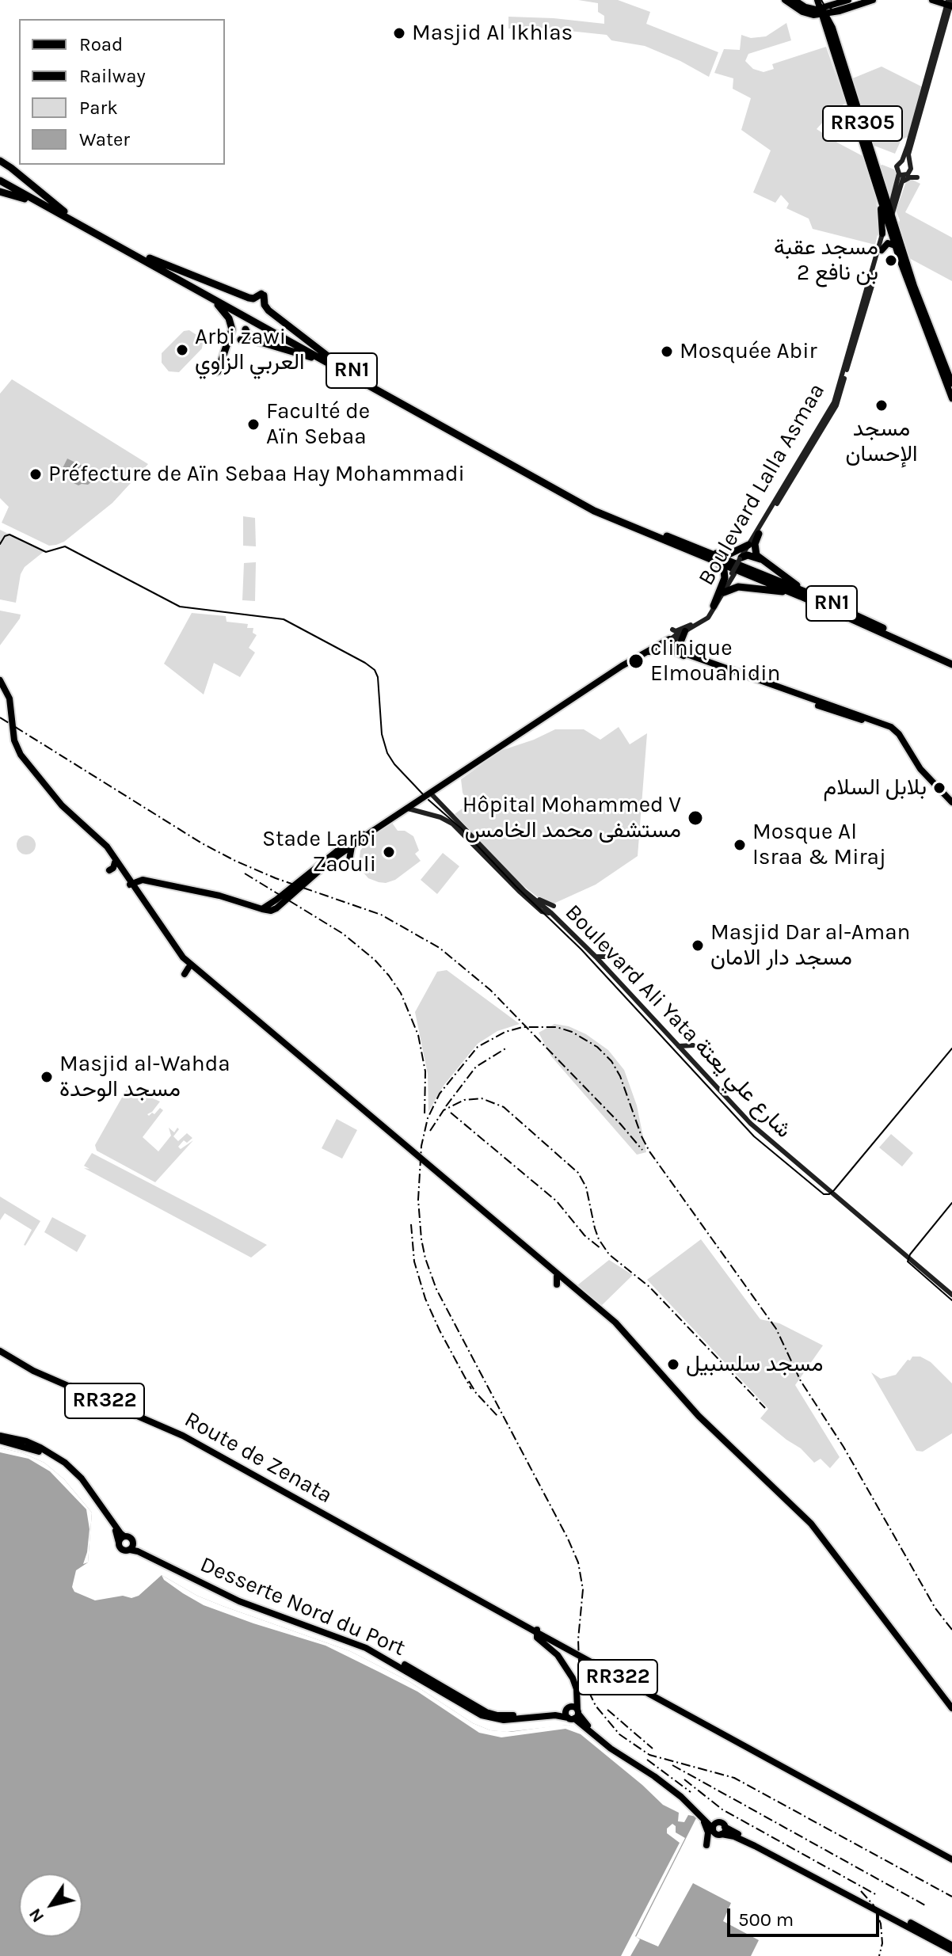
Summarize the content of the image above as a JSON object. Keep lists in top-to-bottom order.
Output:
{
  "streets": {
    "highway": ["RN1"],
    "main road": [
      "RR305",
      "Boulevard Lalla Asmaa",
      "Boulevard Ali Yata شارع علي يعتة",
      "RR322",
      "Route de Zenata",
      "Desserte Nord du Port"
    ]
  },
  "crossings": [
    ["RR305", "Boulevard Lalla Asmaa"],
    ["RR322", "Route de Zenata"]
  ],
  "places": [
    "Masjid Al Ikhlas",
    "مسجد عقبة بن نافع 2",
    "Arbi zawi العربي الزاوي",
    "Mosquée Abir",
    "مسجد الإحسان",
    "Faculté de Aïn Sebaa",
    "Préfecture de Aïn Sebaa Hay Mohammadi",
    "clinique Elmouahidin",
    "بلابل السلام",
    "Hôpital Mohammed V مستشفى محمد الخامس",
    "Mosque Al Israa & Miraj",
    "Stade Larbi Zaouli",
    "Masjid Dar al-Aman مسجد دار الامان",
    "Masjid al-Wahda مسجد الوحدة",
    "مسجد سلسبيل"
  ],
  "legend": [
    "Road",
    "Railway",
    "Park",
    "Water"
  ],
  "scale_bar": "500 m",
  "north": "bottom left"
}
